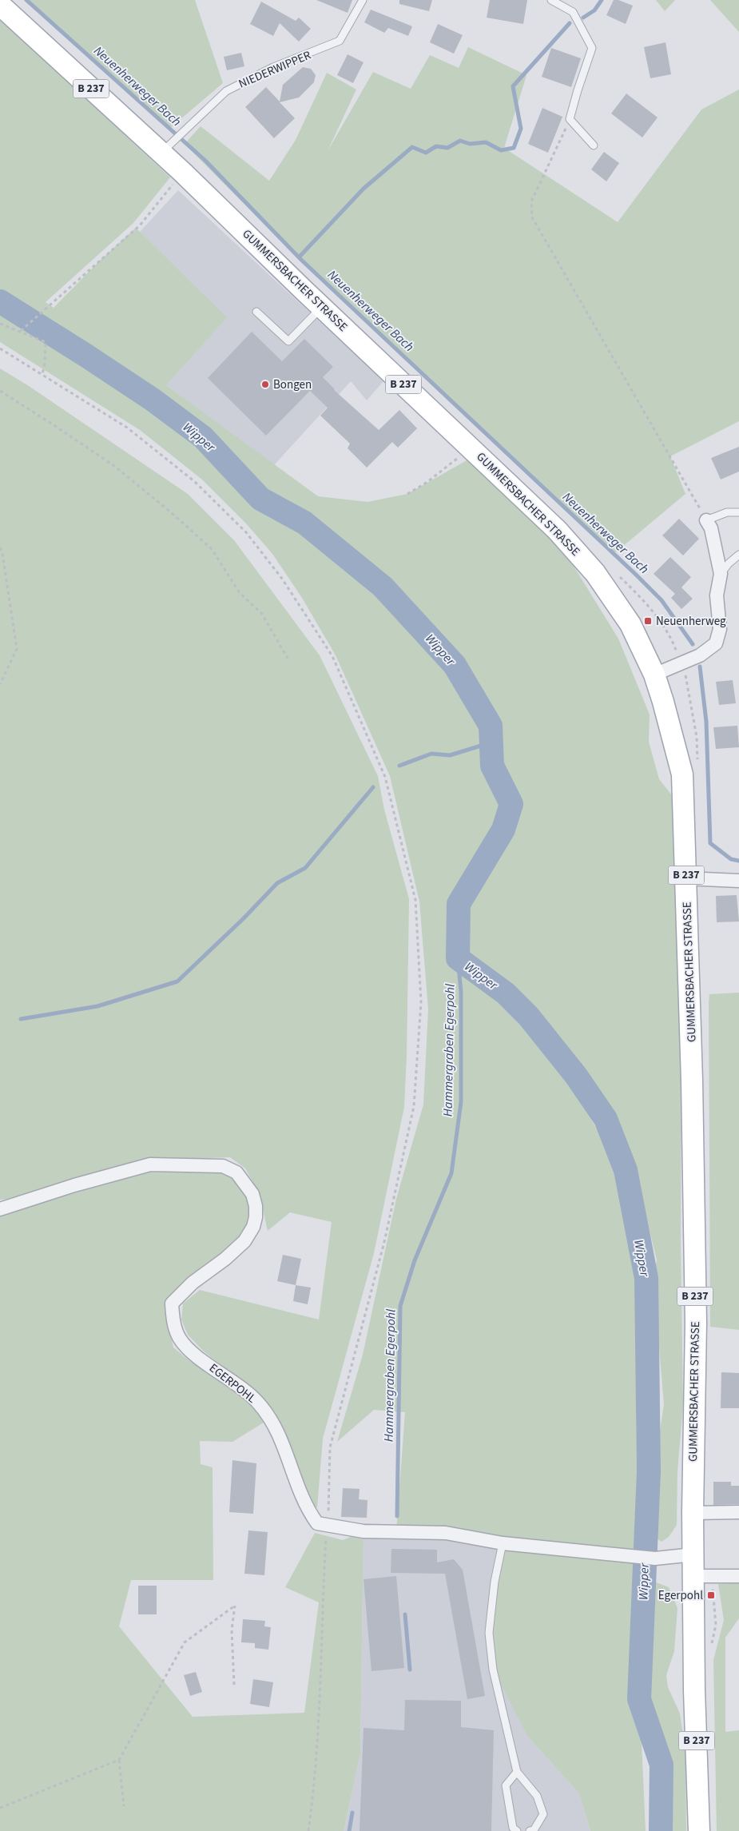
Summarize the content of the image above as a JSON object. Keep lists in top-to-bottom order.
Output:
{
  "streets": {
    "main road": ["B 237", "GUMMERSBACHER STRASSE"],
    "street": ["EGERPOHL"],
    "lane": ["NIEDERWIPPER"]
  },
  "crossings": [
    ["NIEDERWIPPER", "GUMMERSBACHER STRASSE"],
    ["GUMMERSBACHER STRASSE", "EGERPOHL"]
  ],
  "water": ["Neuenherweger Bach", "Wipper", "Hammergraben Egerpohl"],
  "places": {
    "other": ["Bongen"],
    "transit": ["Neuenherweg", "Egerpohl"]
  }
}
